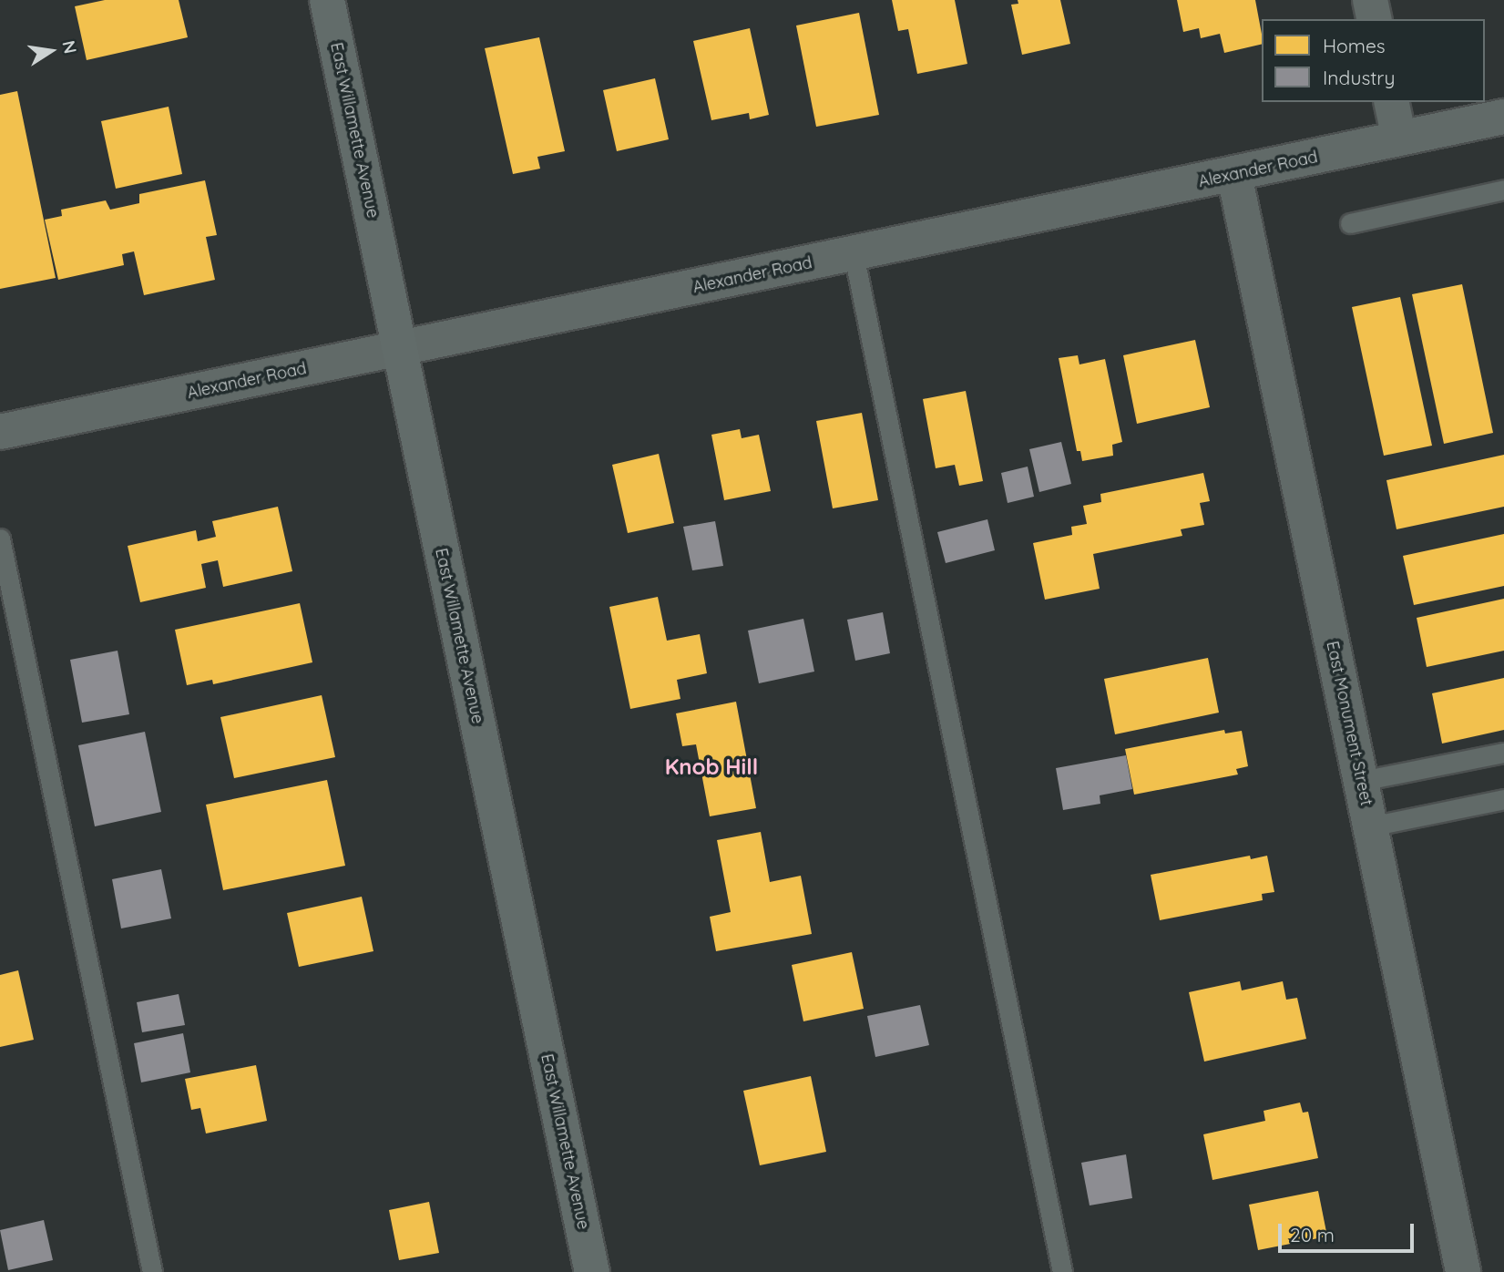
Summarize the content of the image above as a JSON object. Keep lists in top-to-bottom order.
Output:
{
  "streets": {
    "street": ["East Willamette Avenue", "Alexander Road", "East Monument Street"]
  },
  "crossings": [
    ["East Willamette Avenue", "Alexander Road"],
    ["Alexander Road", "East Monument Street"]
  ],
  "districts": ["Knob Hill"],
  "legend": ["Homes", "Industry"],
  "scale_bar": "20 m",
  "north": "right"
}
